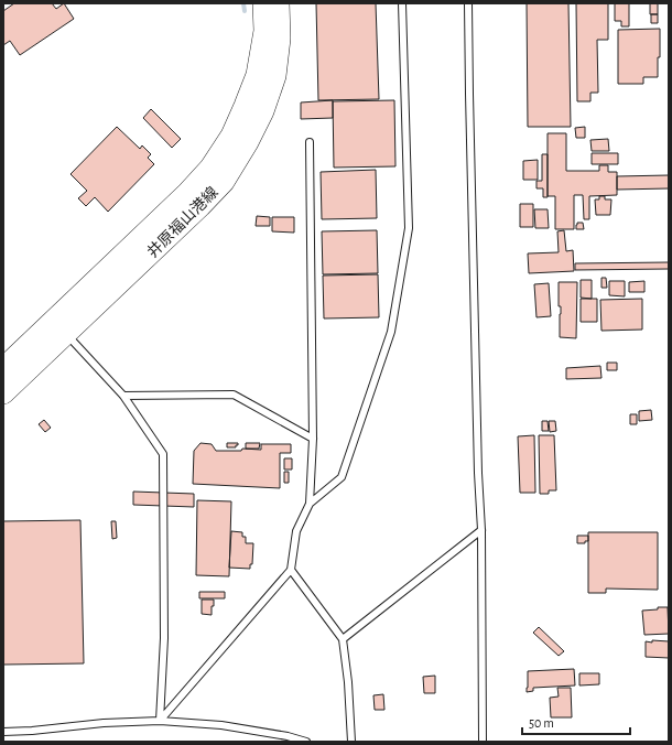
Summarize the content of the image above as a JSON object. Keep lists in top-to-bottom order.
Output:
{
  "streets": {
    "main road": ["井原福山港線"]
  },
  "scale_bar": "50 m"
}
